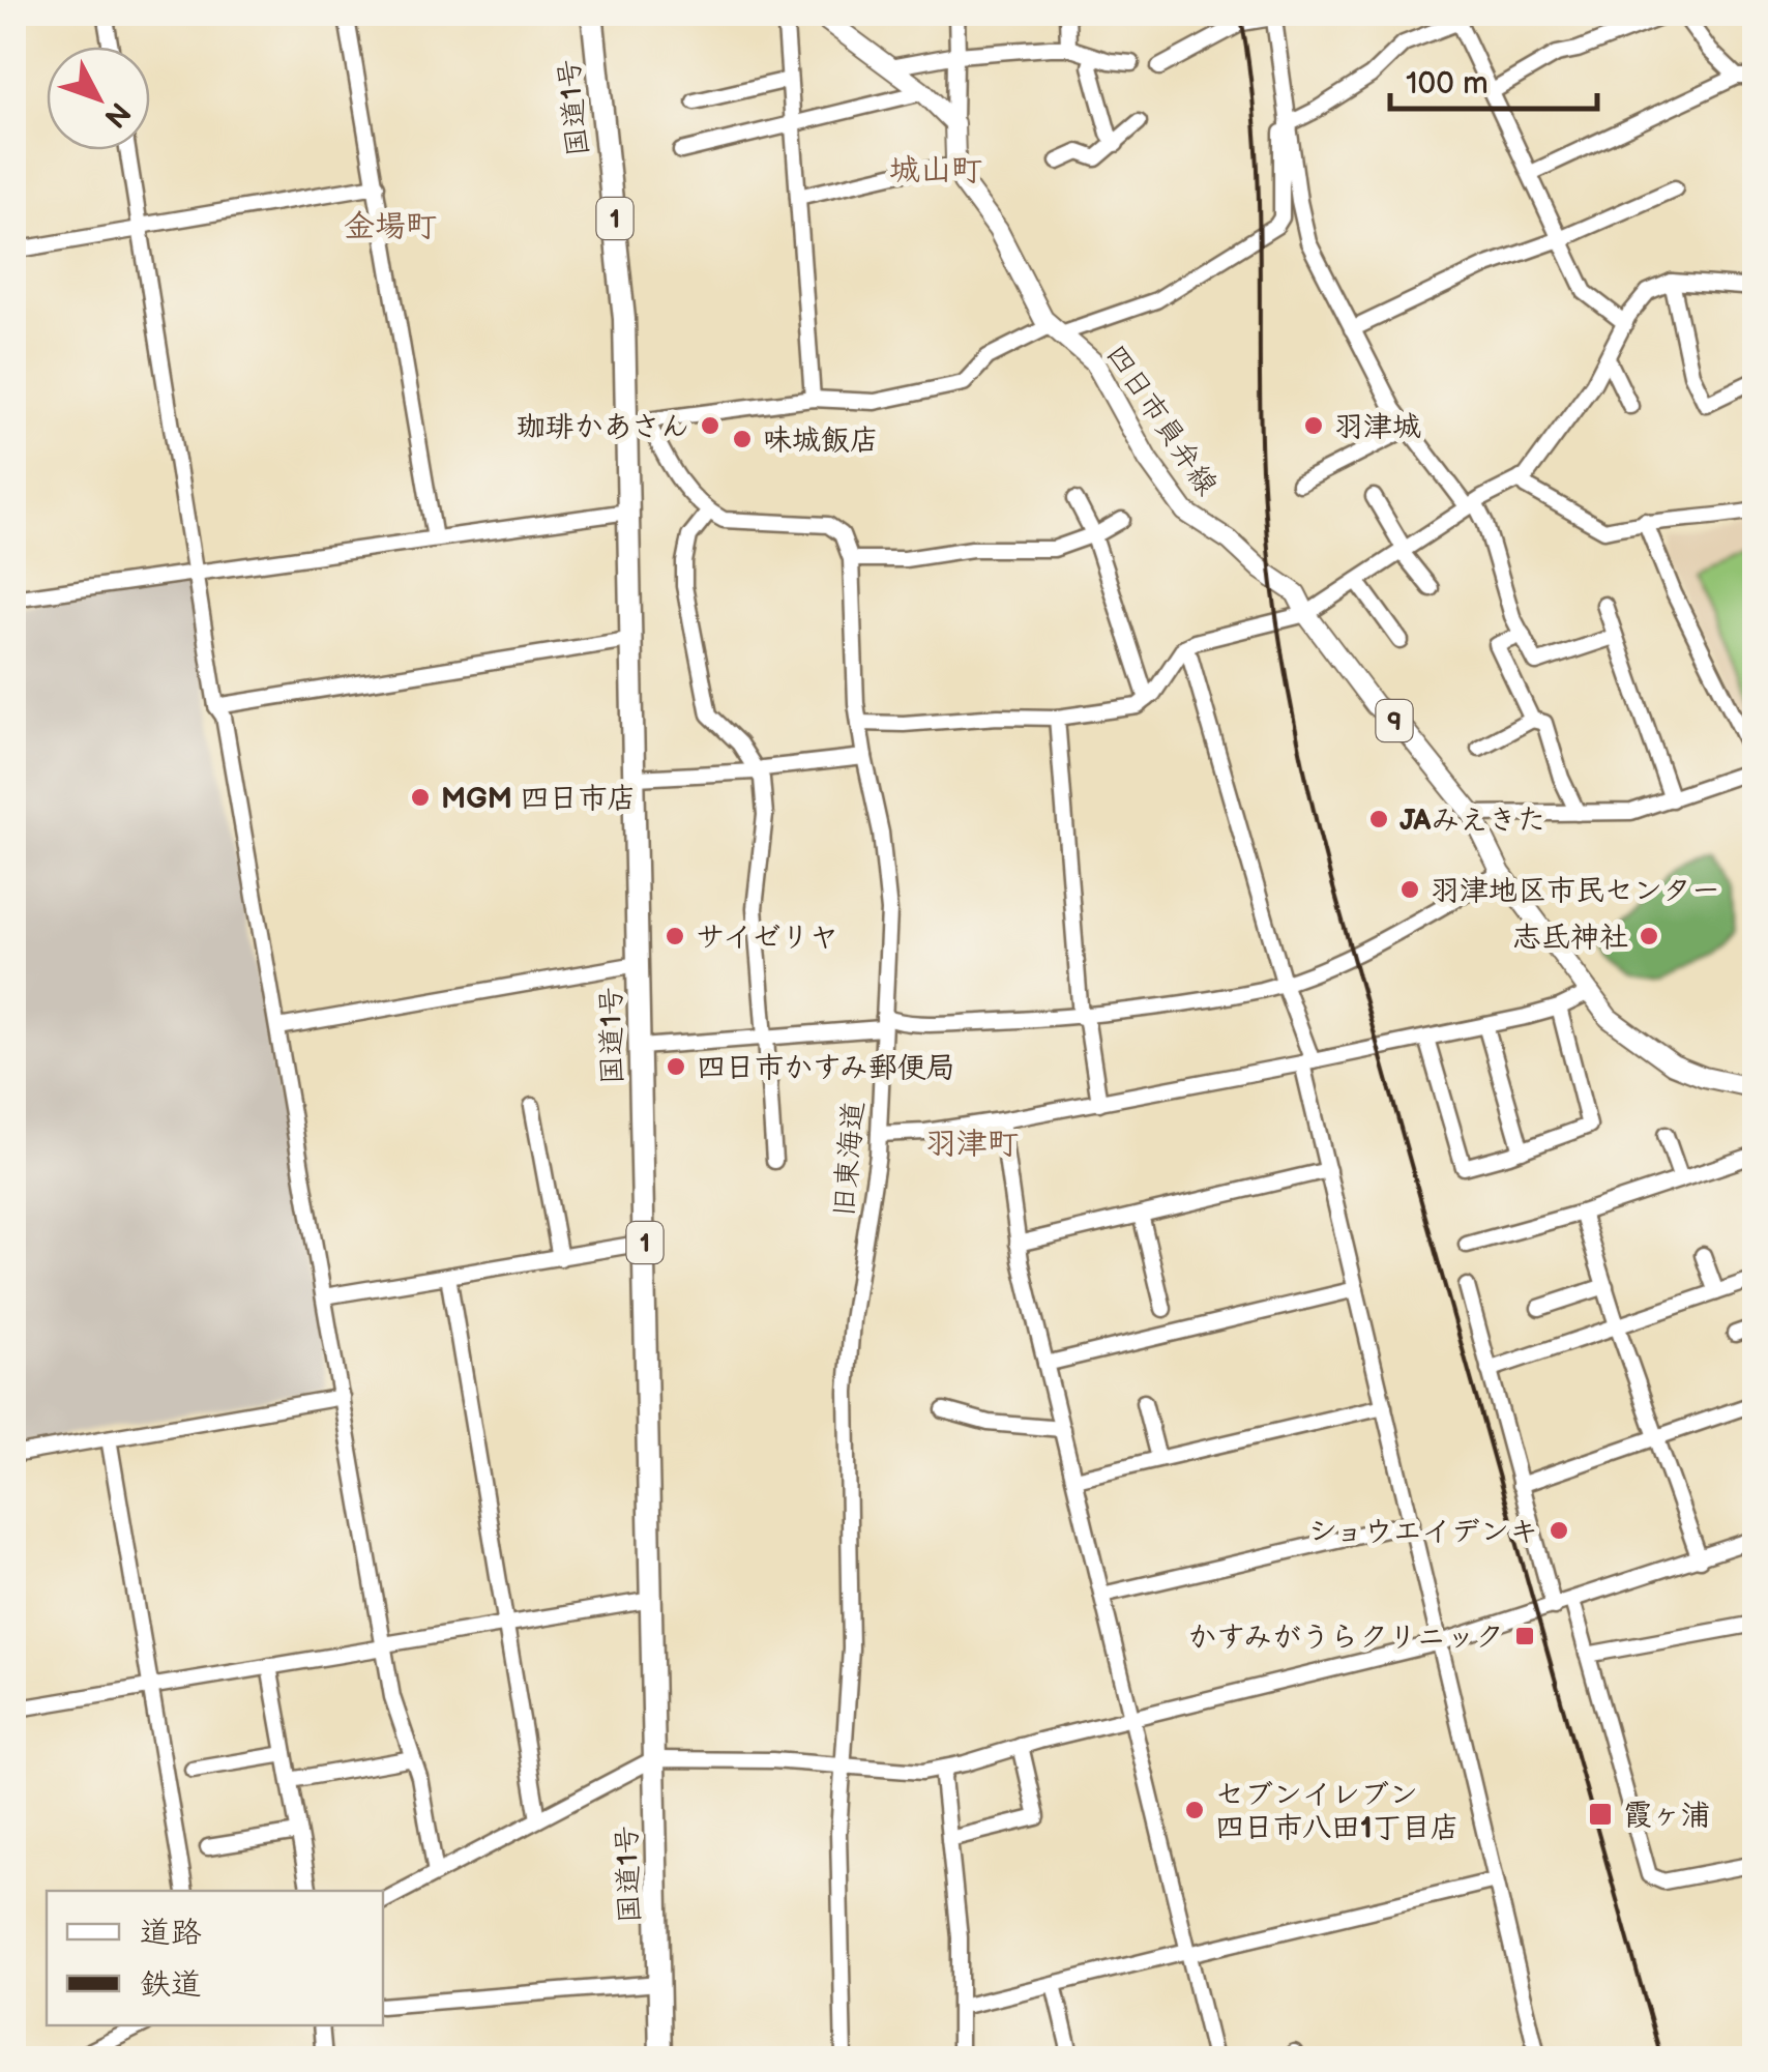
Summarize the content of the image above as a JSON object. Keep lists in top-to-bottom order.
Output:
{
  "streets": {
    "highway": ["国道1号", "1"],
    "main road": ["四日市員弁線", "9"],
    "street": ["旧東海道"]
  },
  "districts": ["城山町", "金場町", "羽津町"],
  "places": {
    "other": [
      "珈琲かあさん",
      "羽津城",
      "味城飯店",
      "MGM 四日市店",
      "JAみえきた",
      "羽津地区市民センター",
      "サイゼリヤ",
      "志氐神社",
      "四日市かすみ郵便局",
      "ショウエイデンキ",
      "セブンイレブン 四日市八田1丁目店"
    ],
    "transit": ["かすみがうらクリニック", "霞ヶ浦"]
  },
  "legend": ["道路", "鉄道"],
  "scale_bar": "100 m",
  "north": "bottom right"
}
